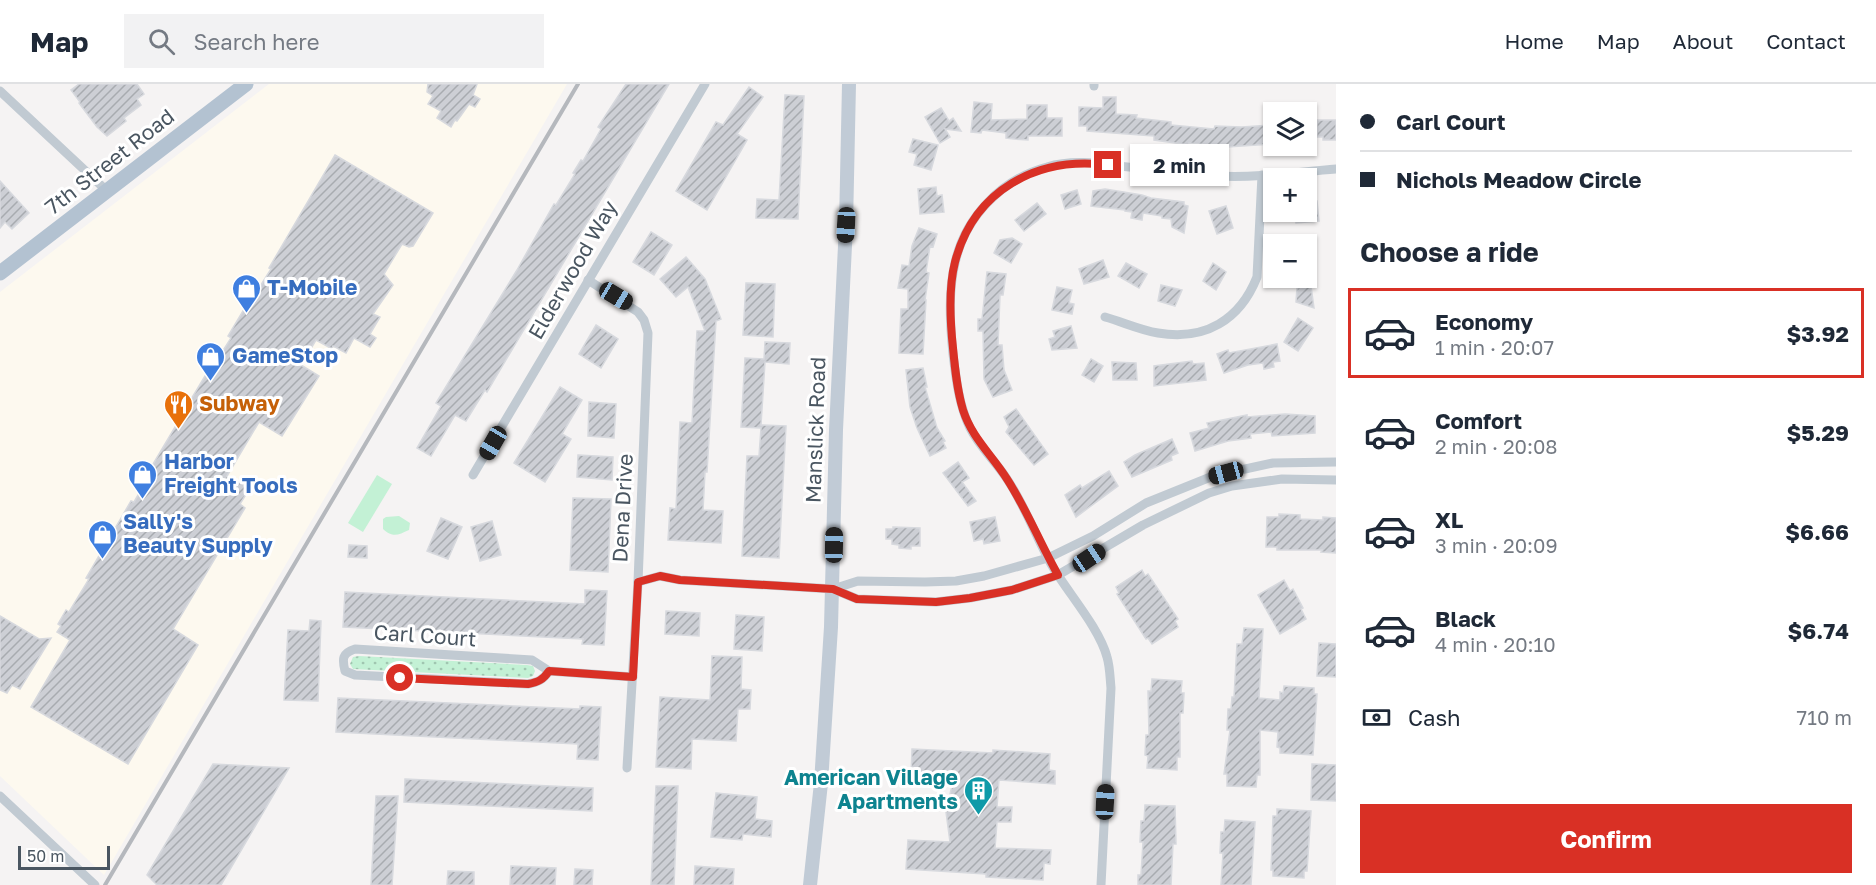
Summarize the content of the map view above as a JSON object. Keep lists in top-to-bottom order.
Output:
{
  "streets": {
    "main road": ["7th Street Road", "Manslick Road"],
    "street": ["Elderwood Way", "Dena Drive", "Carl Court"]
  },
  "crossings": [
    ["Elderwood Way", "Dena Drive"],
    ["Dena Drive", "Carl Court"]
  ],
  "places": {
    "shop": [
      "T-Mobile",
      "GameStop",
      "Harbor Freight Tools",
      "Sally's Beauty Supply"
    ],
    "restaurant": ["Subway"],
    "building": ["American Village Apartments"]
  },
  "scale_bar": "50 m",
  "page": {
    "header": "Map",
    "search": "Search here",
    "nav": [
      "Home",
      "Map",
      "About",
      "Contact"
    ],
    "banner": ["Carl Court", "Nichols Meadow Circle"],
    "map_buttons": ["+", "−"],
    "bubble": "2 min",
    "heading": "Choose a ride",
    "list": [
      {
        "name": "Economy",
        "note": "1 min · 20:07",
        "value": "$3.92"
      },
      {
        "name": "Comfort",
        "note": "2 min · 20:08",
        "value": "$5.29"
      },
      {
        "name": "XL",
        "note": "3 min · 20:09",
        "value": "$6.66"
      },
      {
        "name": "Black",
        "note": "4 min · 20:10",
        "value": "$6.74"
      }
    ],
    "pay": ["Cash", "710 m"],
    "buttons": "Confirm",
    "scale": "50 m"
  }
}
